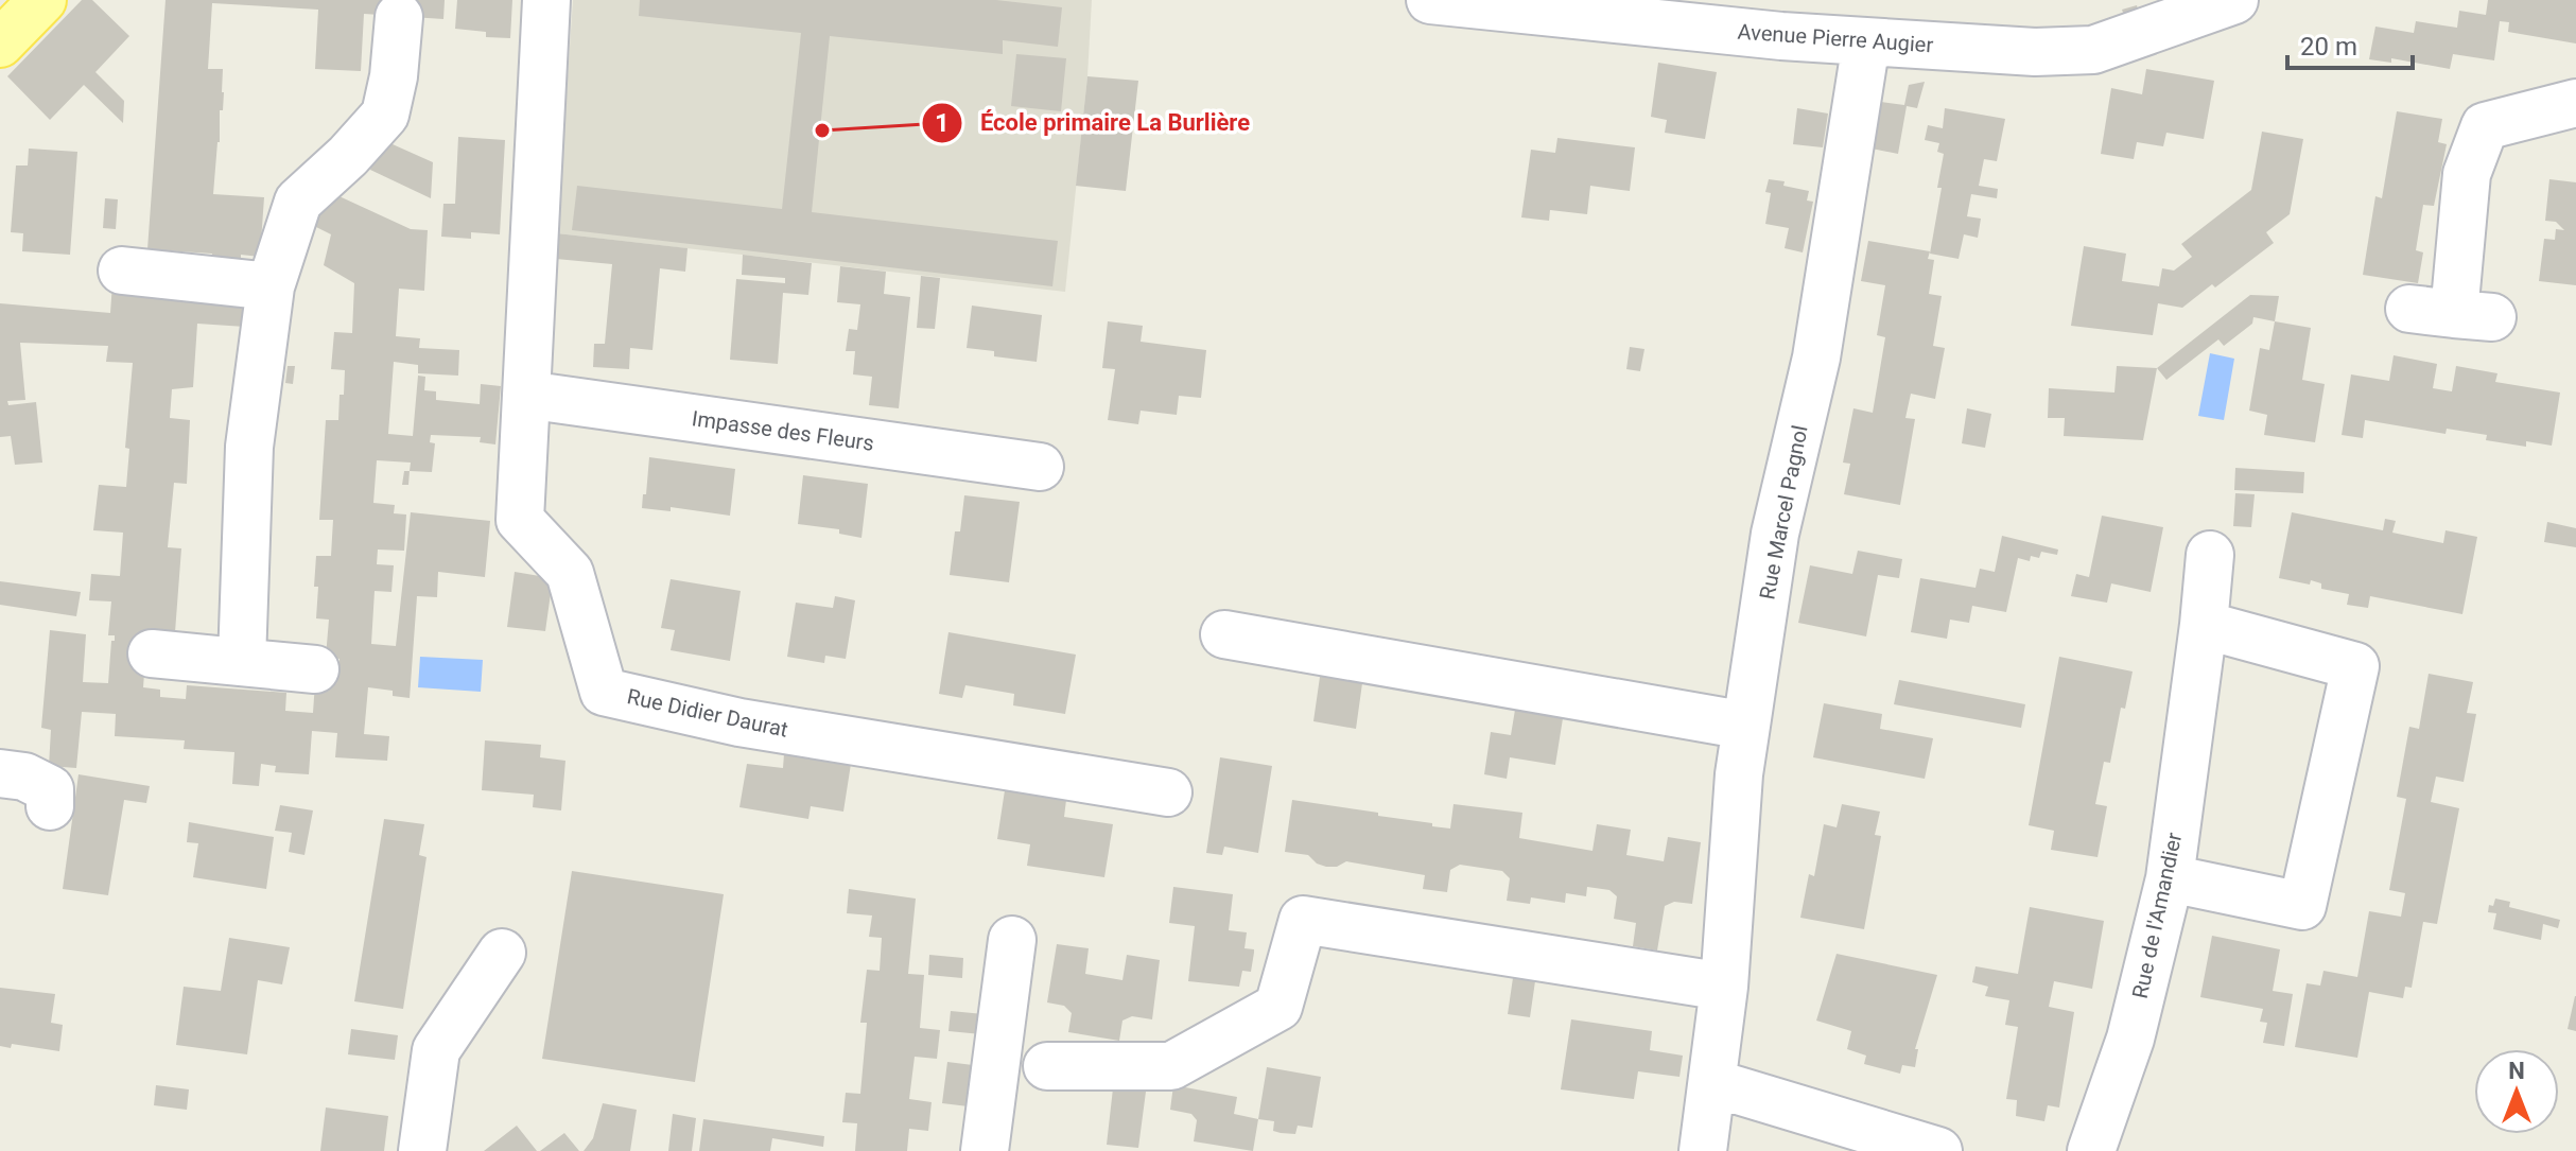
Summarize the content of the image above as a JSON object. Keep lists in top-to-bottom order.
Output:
{
  "streets": {
    "street": [
      "Avenue Pierre Augier",
      "Impasse des Fleurs",
      "Rue Marcel Pagnol",
      "Rue Didier Daurat",
      "Rue de l'Amandier"
    ]
  },
  "crossings": [
    ["Avenue Pierre Augier", "Rue Marcel Pagnol"],
    ["Impasse des Fleurs", "Rue Didier Daurat"]
  ],
  "places": ["École primaire La Burlière"],
  "scale_bar": "20 m",
  "north": "top"
}
